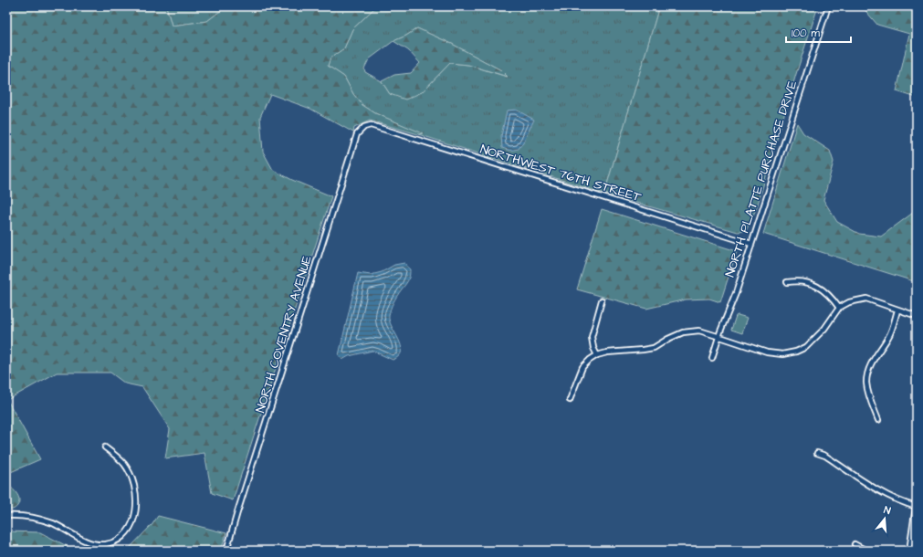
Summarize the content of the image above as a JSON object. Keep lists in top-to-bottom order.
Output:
{
  "streets": {
    "street": ["NORTHWEST 76TH STREET", "NORTH PLATTE PURCHASE DRIVE", "NORTH COVENTRY AVENUE"]
  },
  "crossings": [
    ["NORTHWEST 76TH STREET", "NORTH PLATTE PURCHASE DRIVE"],
    ["NORTHWEST 76TH STREET", "NORTH COVENTRY AVENUE"]
  ],
  "scale_bar": "100 m",
  "north": "top"
}
